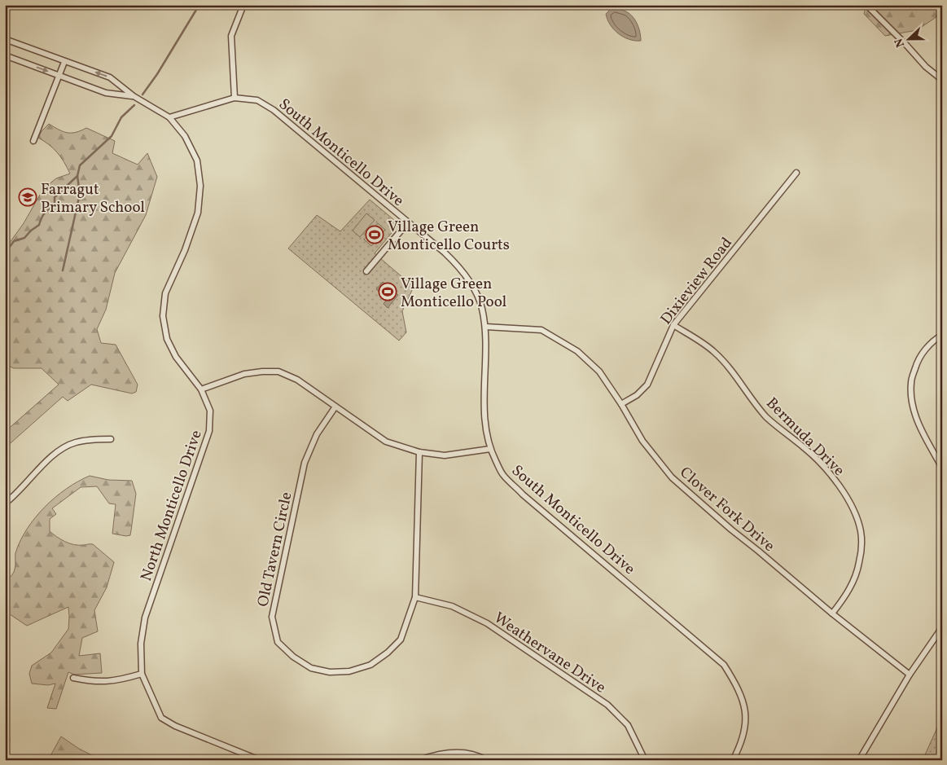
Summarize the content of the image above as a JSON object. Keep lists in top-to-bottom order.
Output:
{
  "streets": {
    "street": [
      "South Monticello Drive",
      "Dixieview Road",
      "Bermuda Drive",
      "North Monticello Drive",
      "Clover Fork Drive",
      "Old Tavern Circle",
      "Weathervane Drive"
    ]
  },
  "crossings": [
    ["South Monticello Drive", "North Monticello Drive"],
    ["South Monticello Drive", "Clover Fork Drive"],
    ["Dixieview Road", "Bermuda Drive"],
    ["Dixieview Road", "Clover Fork Drive"],
    ["Bermuda Drive", "Clover Fork Drive"],
    ["Old Tavern Circle", "Weathervane Drive"]
  ],
  "places": {
    "school or university": ["Farragut Primary School"],
    "sports": ["Village Green Monticello Courts", "Village Green Monticello Pool"]
  },
  "north": "left"
}
